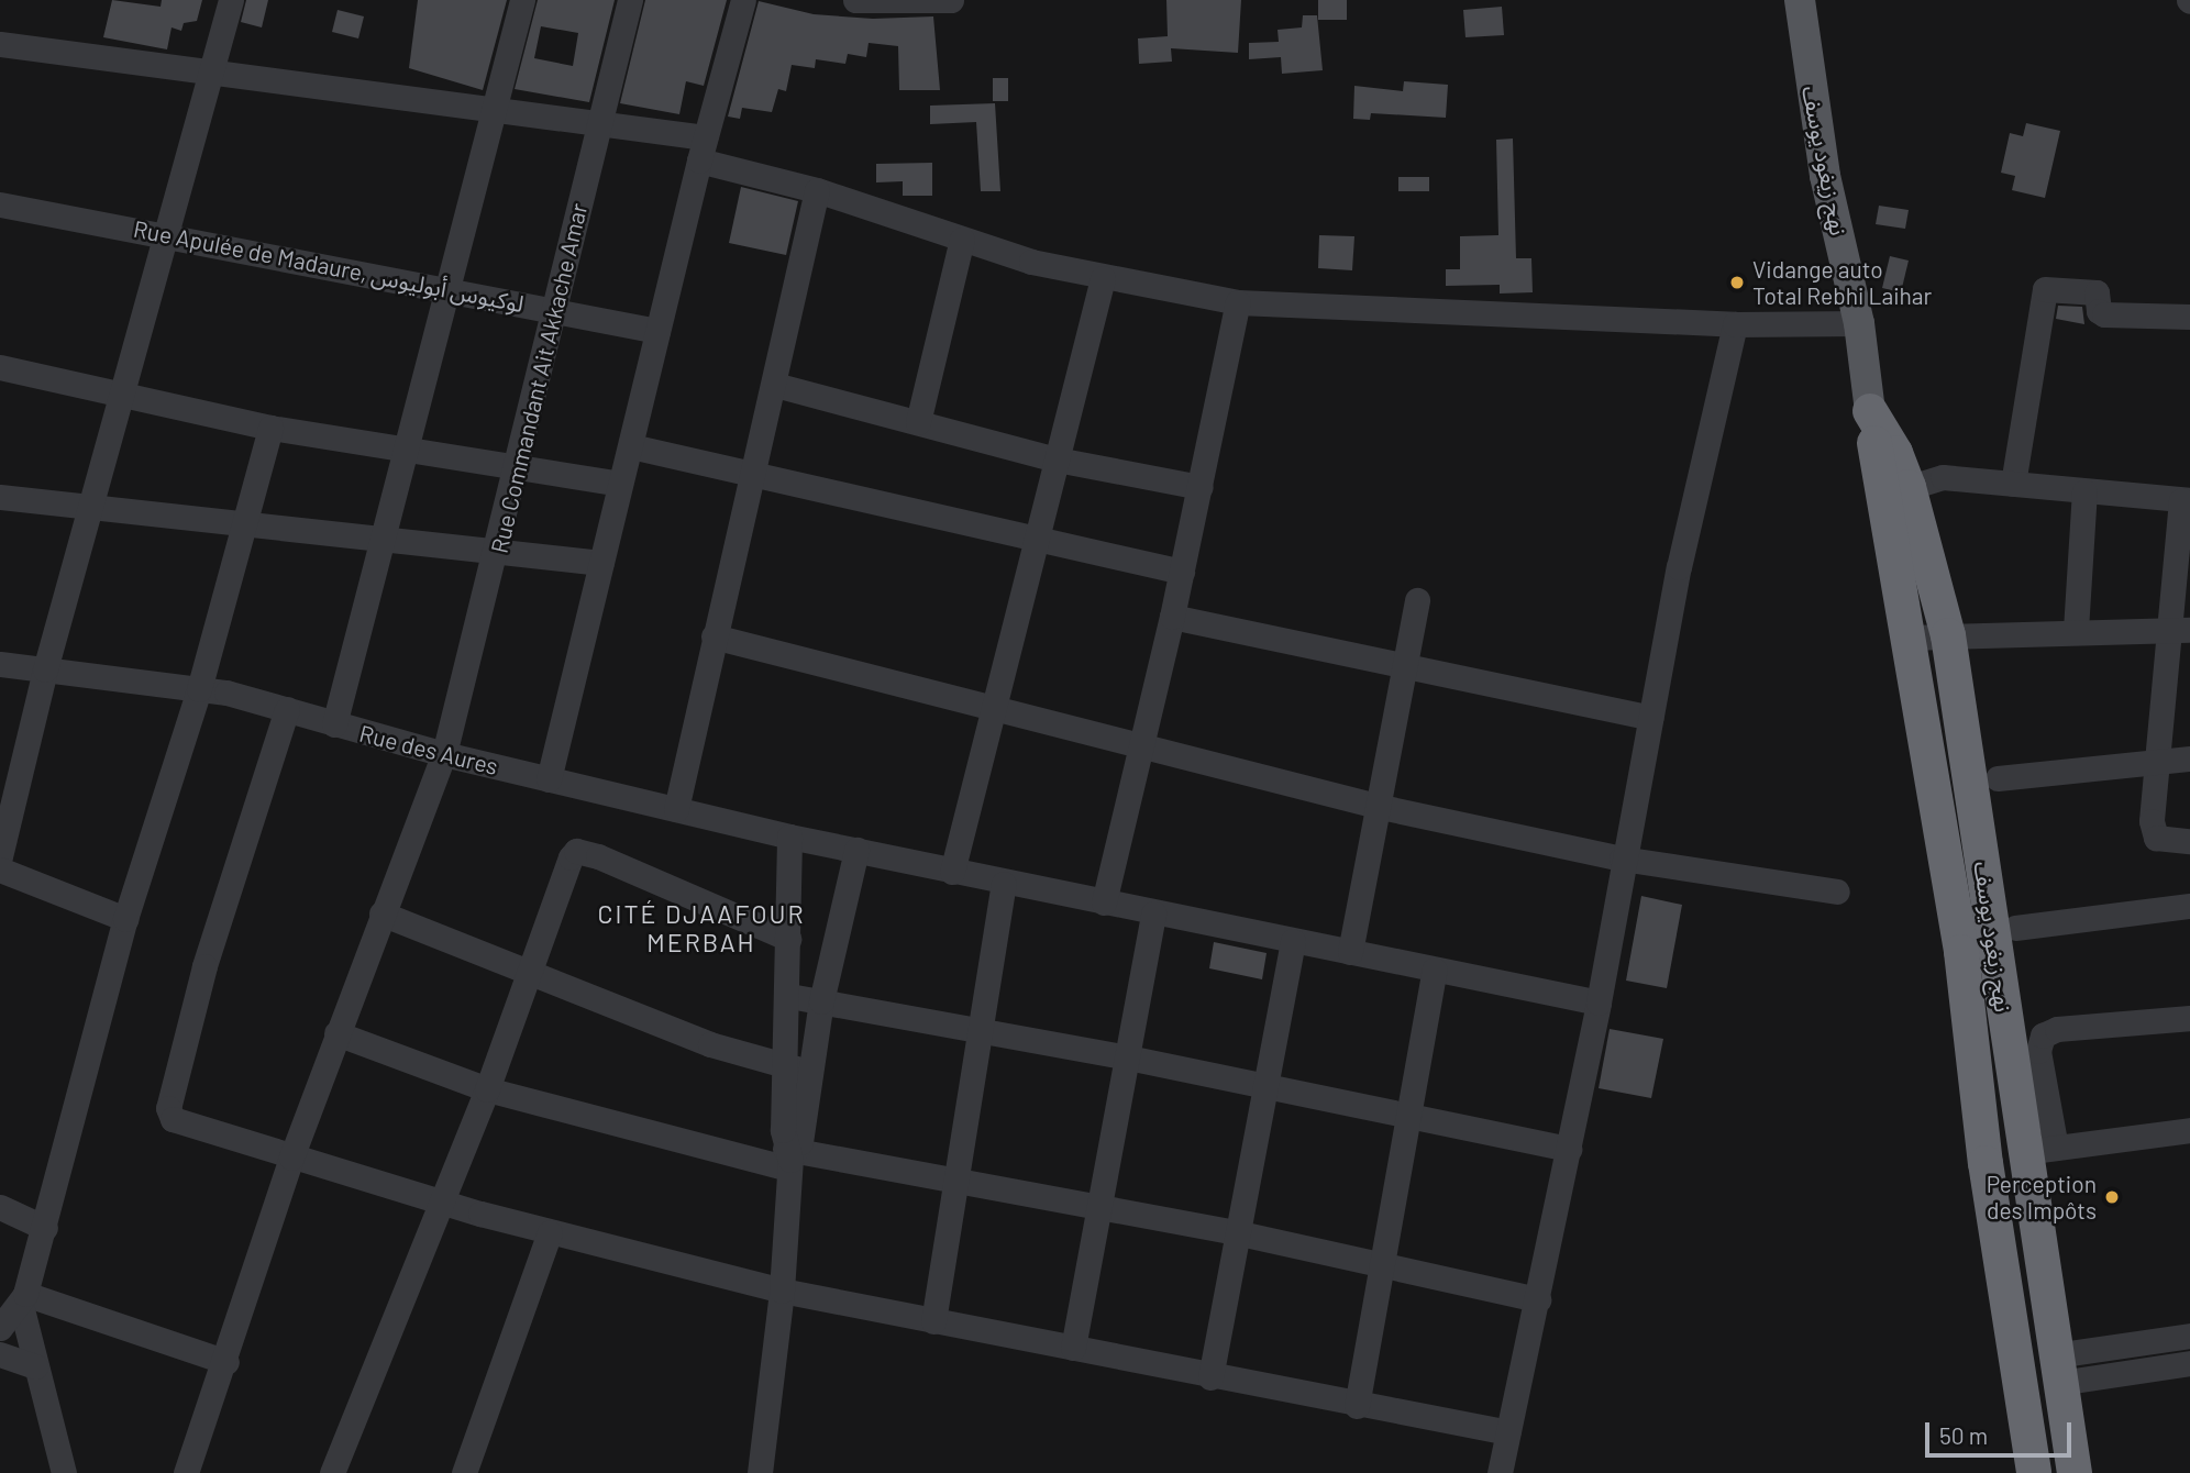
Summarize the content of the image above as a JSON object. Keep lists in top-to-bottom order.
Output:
{
  "streets": {
    "highway": ["نهج زيغود يوسف"],
    "street": ["Rue Apulée de Madaure, لوكيوس أبوليوس", "Rue Commandant Ait Akkache Amar", "Rue des Aures"]
  },
  "crossings": [
    ["Rue Apulée de Madaure, لوكيوس أبوليوس", "Rue Commandant Ait Akkache Amar"],
    ["Rue Commandant Ait Akkache Amar", "Rue des Aures"]
  ],
  "districts": ["CITÉ DJAAFOUR MERBAH"],
  "places": ["Vidange auto Total Rebhi Laihar", "Perception des Impôts"],
  "scale_bar": "50 m"
}
